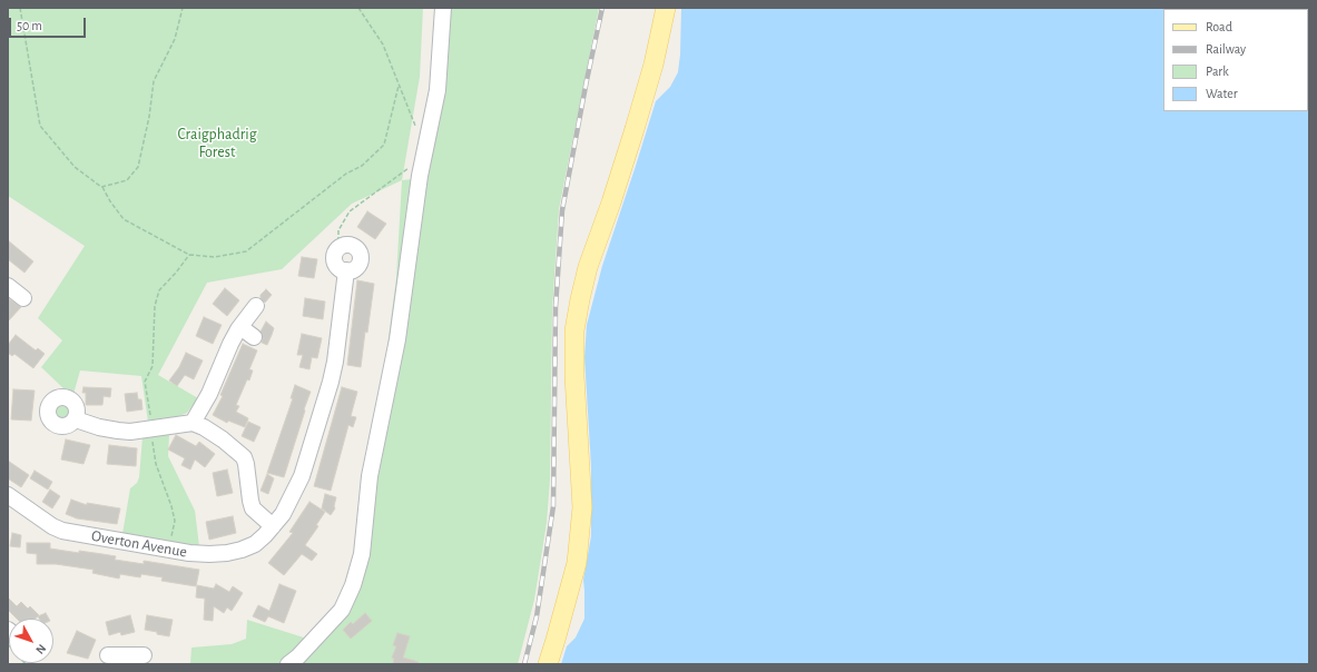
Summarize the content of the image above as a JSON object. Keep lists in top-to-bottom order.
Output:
{
  "streets": {
    "street": ["Overton Avenue"]
  },
  "parks": ["Craigphadrig Forest"],
  "legend": [
    "Road",
    "Railway",
    "Park",
    "Water"
  ],
  "scale_bar": "50 m",
  "north": "bottom right"
}
